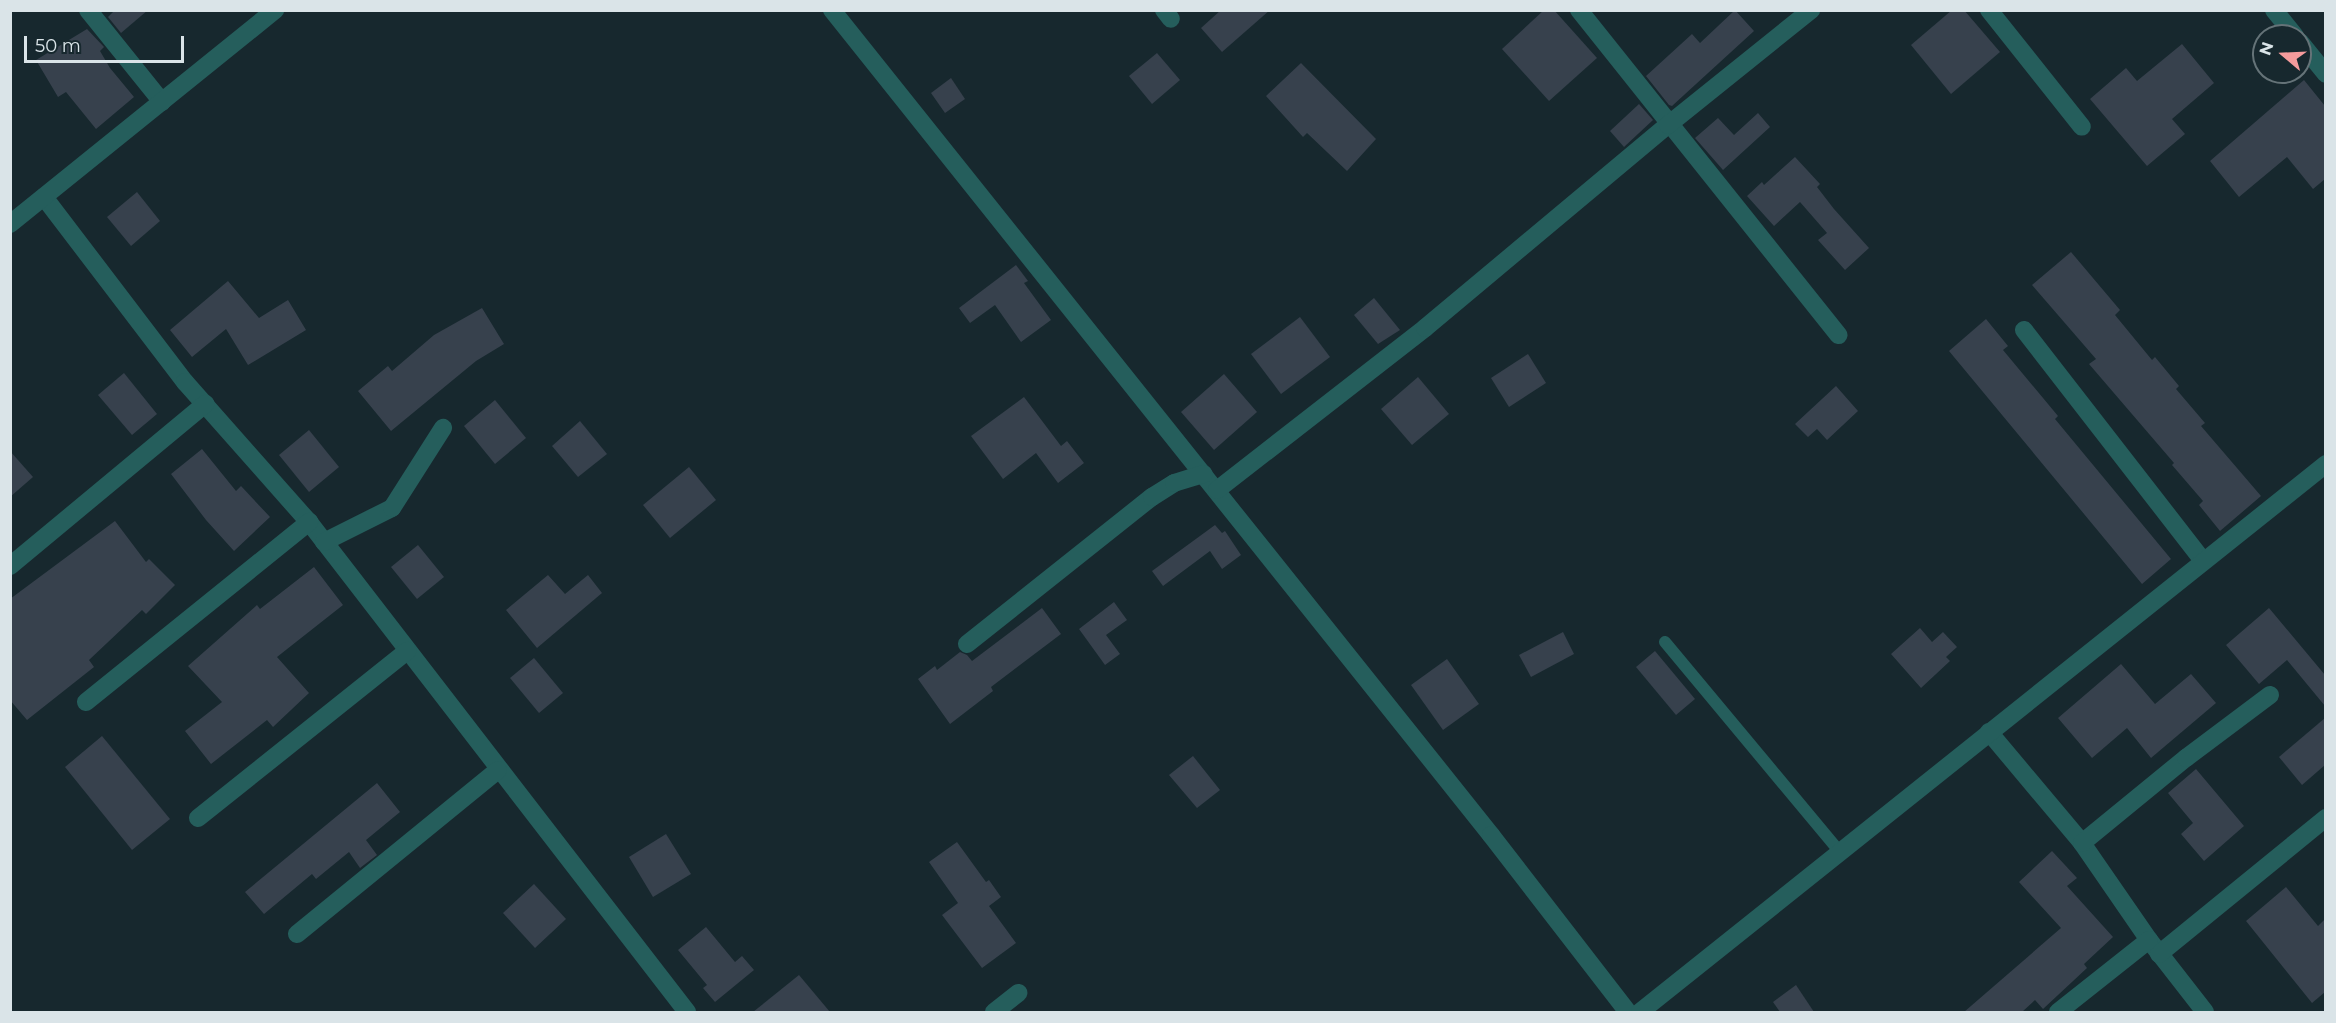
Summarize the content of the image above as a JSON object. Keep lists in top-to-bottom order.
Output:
{
  "scale_bar": "50 m",
  "north": "left"
}
